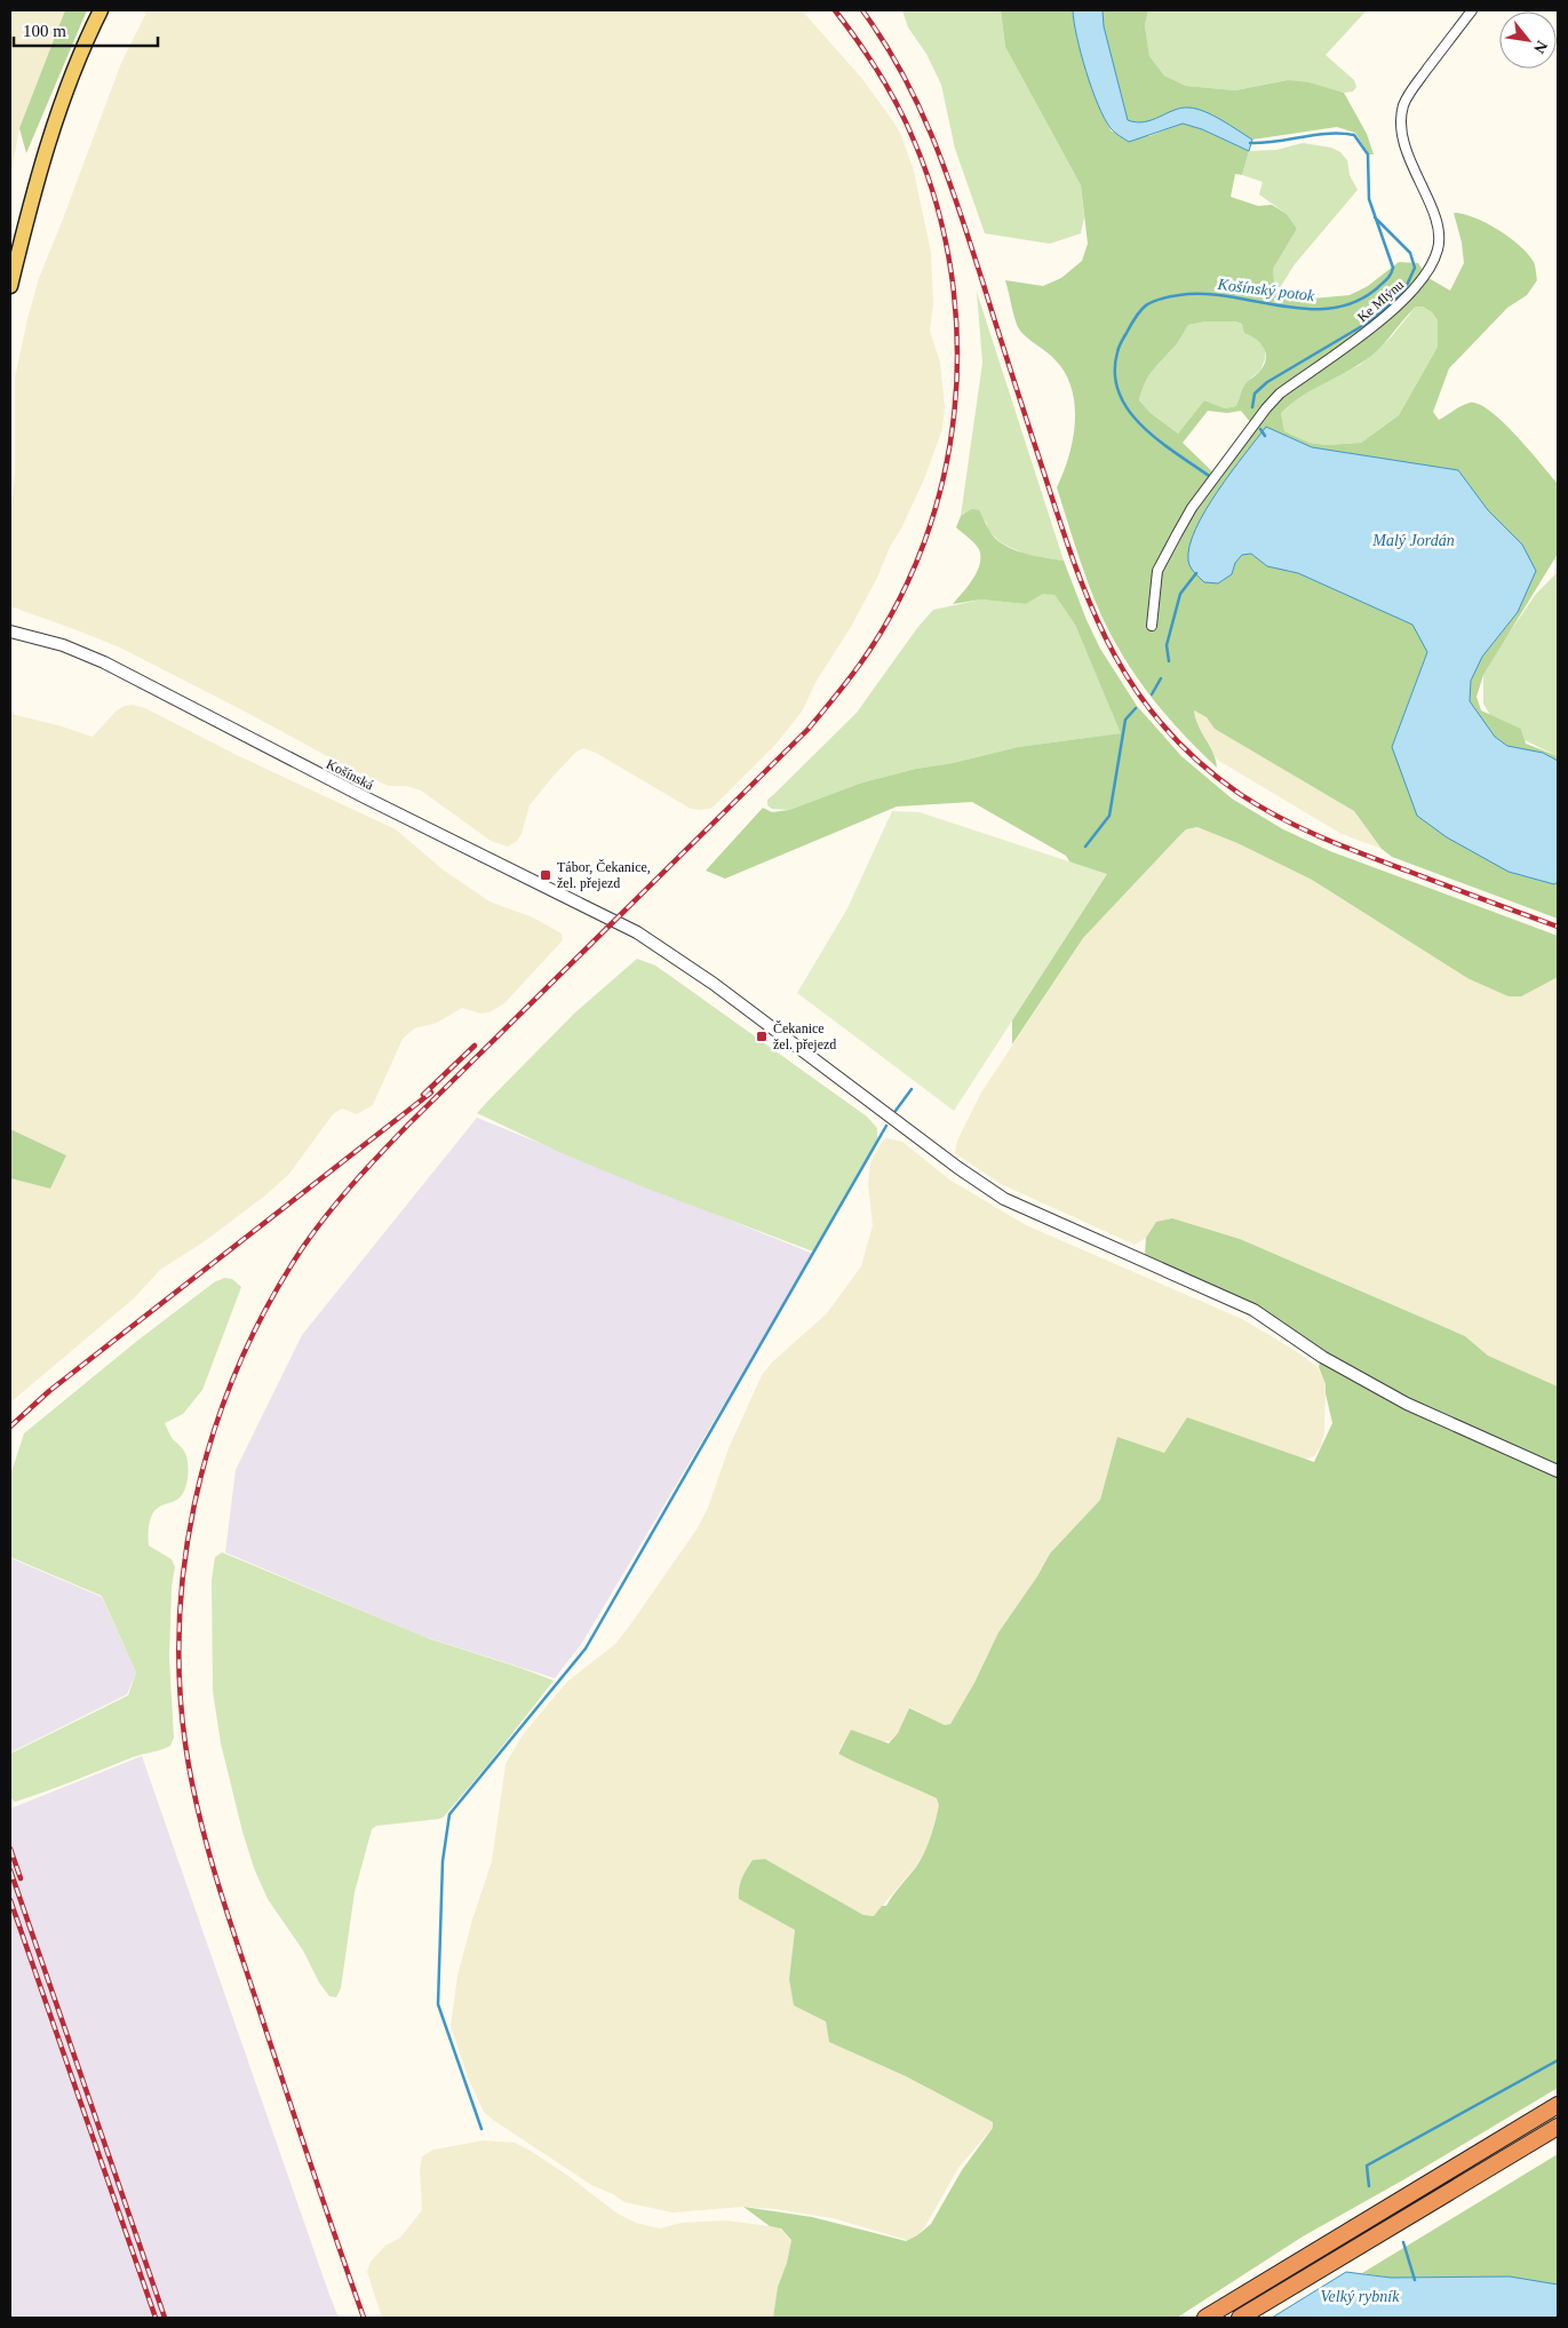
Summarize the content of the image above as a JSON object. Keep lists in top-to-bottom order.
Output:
{
  "streets": {
    "street": ["Ke Mlýnu", "Košínská"]
  },
  "water": ["Košínský potok", "Malý Jordán", "Velký rybník"],
  "places": {
    "transit": ["Tábor, Čekanice, žel. přejezd", "Čekanice žel. přejezd"]
  },
  "scale_bar": "100 m",
  "north": "bottom right"
}
